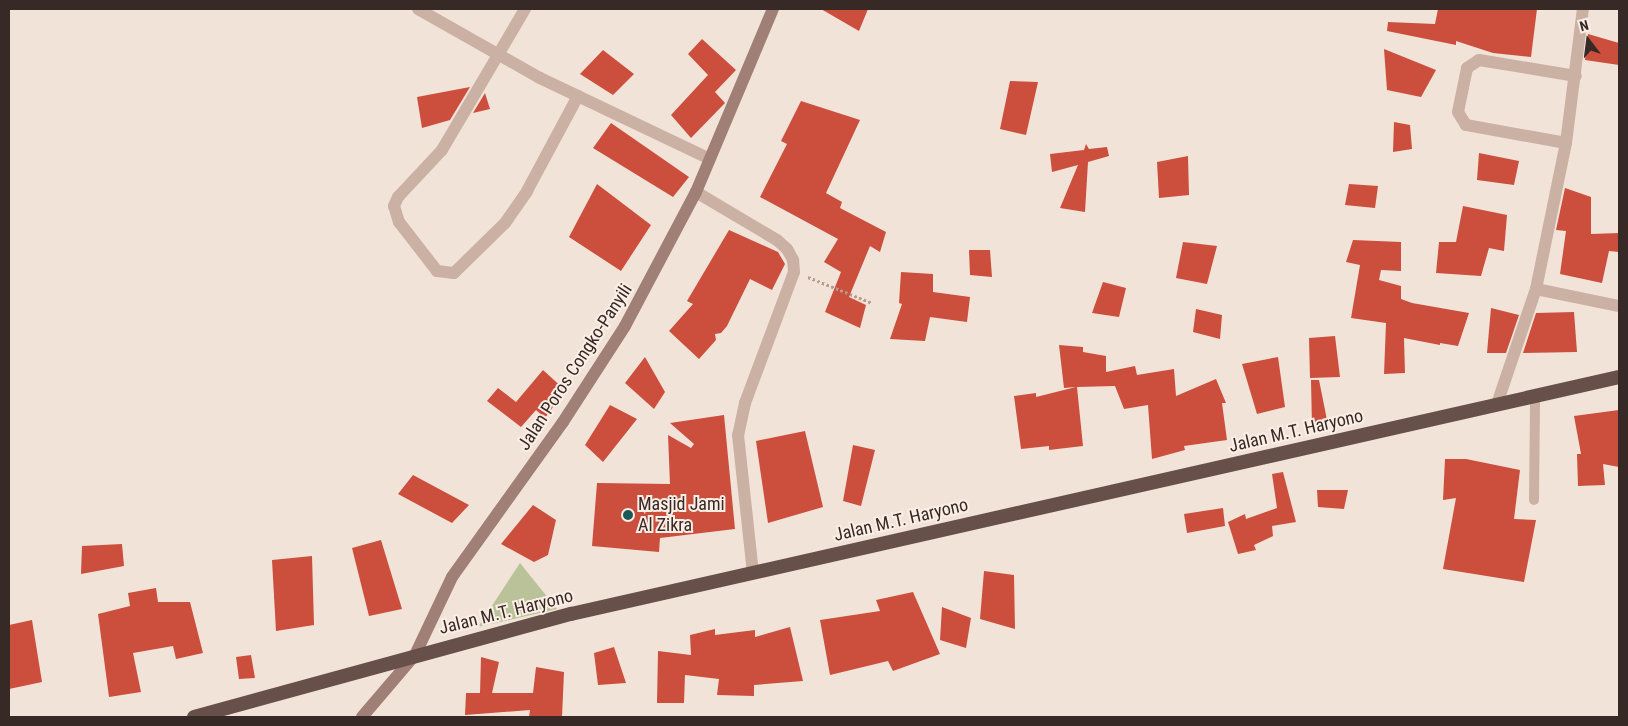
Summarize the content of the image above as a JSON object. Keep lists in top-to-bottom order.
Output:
{
  "streets": {
    "highway": ["Jalan M.T. Haryono"],
    "main road": ["Jalan Poros Congko-Panyili"]
  },
  "crossings": [
    ["Jalan Poros Congko-Panyili", "Jalan M.T. Haryono"]
  ],
  "places": ["Masjid Jami Al Zikra"],
  "north": "top"
}
